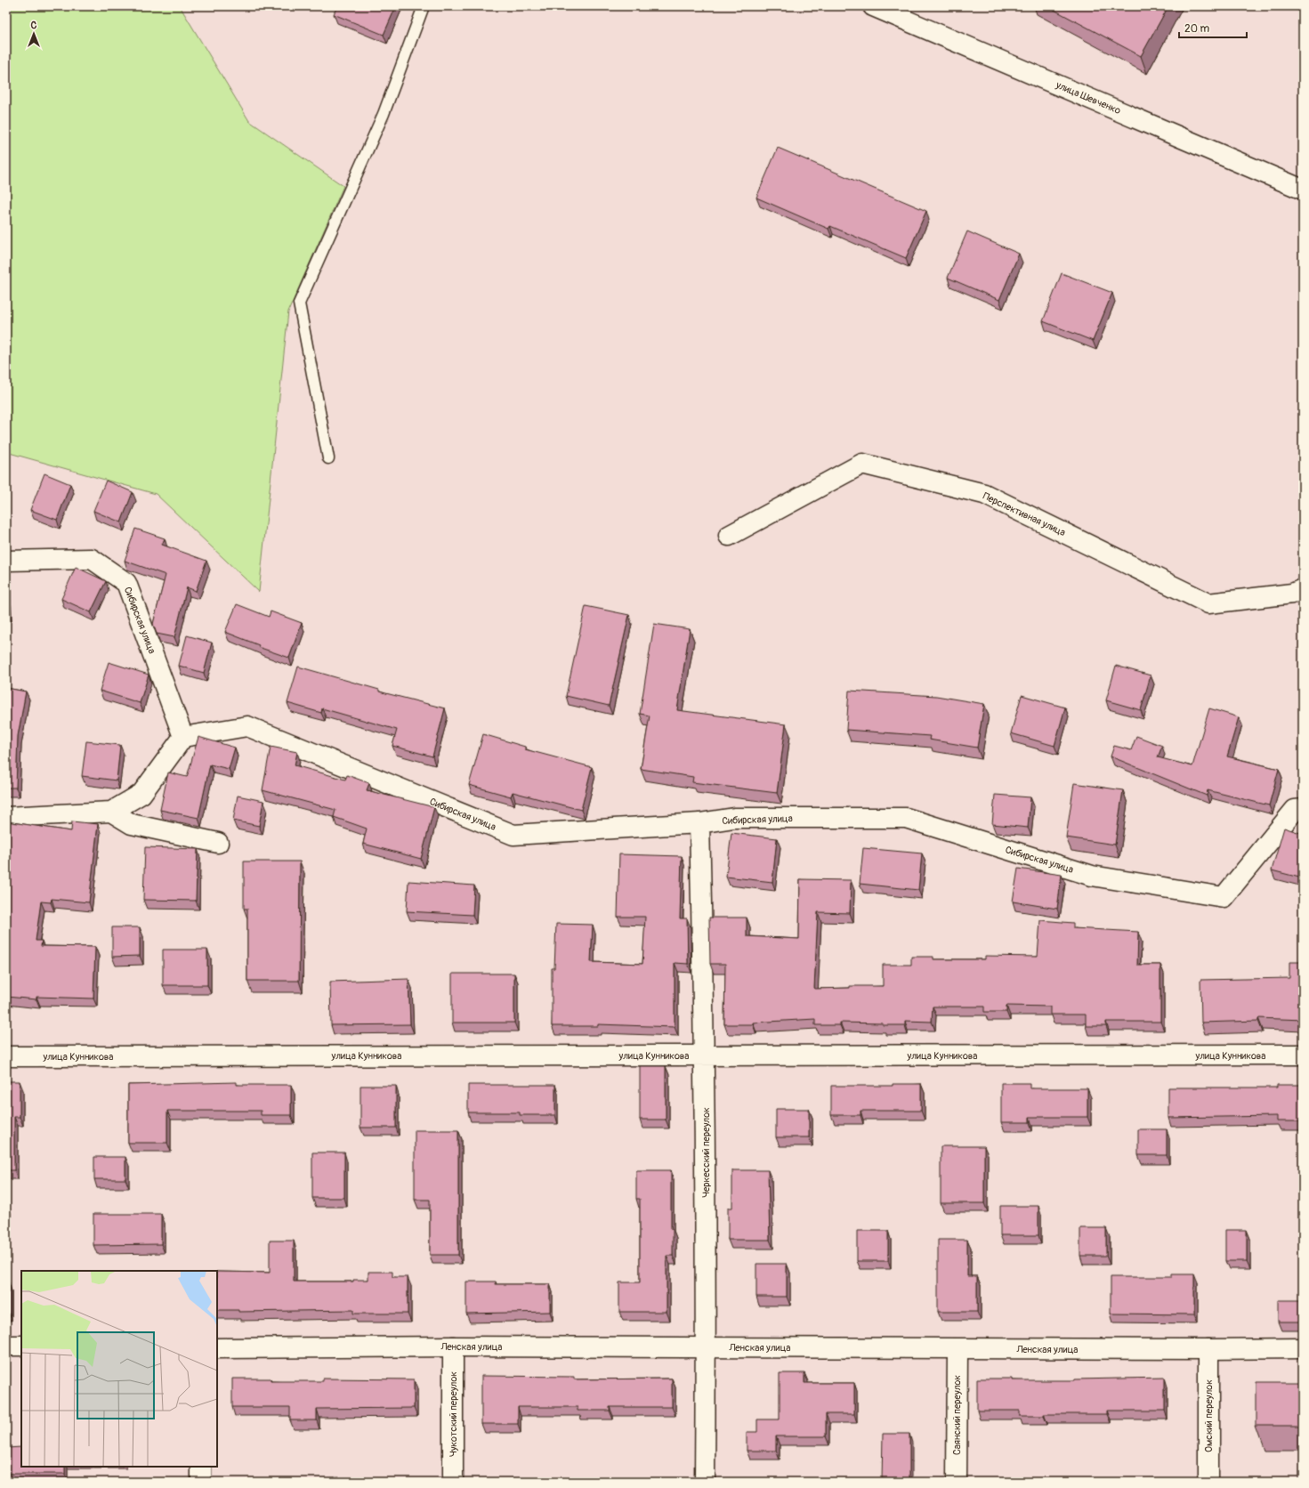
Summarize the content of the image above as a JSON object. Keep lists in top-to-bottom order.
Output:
{
  "streets": {
    "street": [
      "улица Шевченко",
      "Перспективная улица",
      "Сибирская улица",
      "улица Кунникова",
      "Черкесский переулок",
      "Ленская улица",
      "Чукотский переулок",
      "Саянский переулок",
      "Омский переулок"
    ]
  },
  "crossings": [
    ["Сибирская улица", "Черкесский переулок"],
    ["улица Кунникова", "Черкесский переулок"],
    ["Черкесский переулок", "Ленская улица"],
    ["Ленская улица", "Чукотский переулок"],
    ["Ленская улица", "Саянский переулок"],
    ["Ленская улица", "Омский переулок"]
  ],
  "scale_bar": "20 m",
  "north": "top"
}
